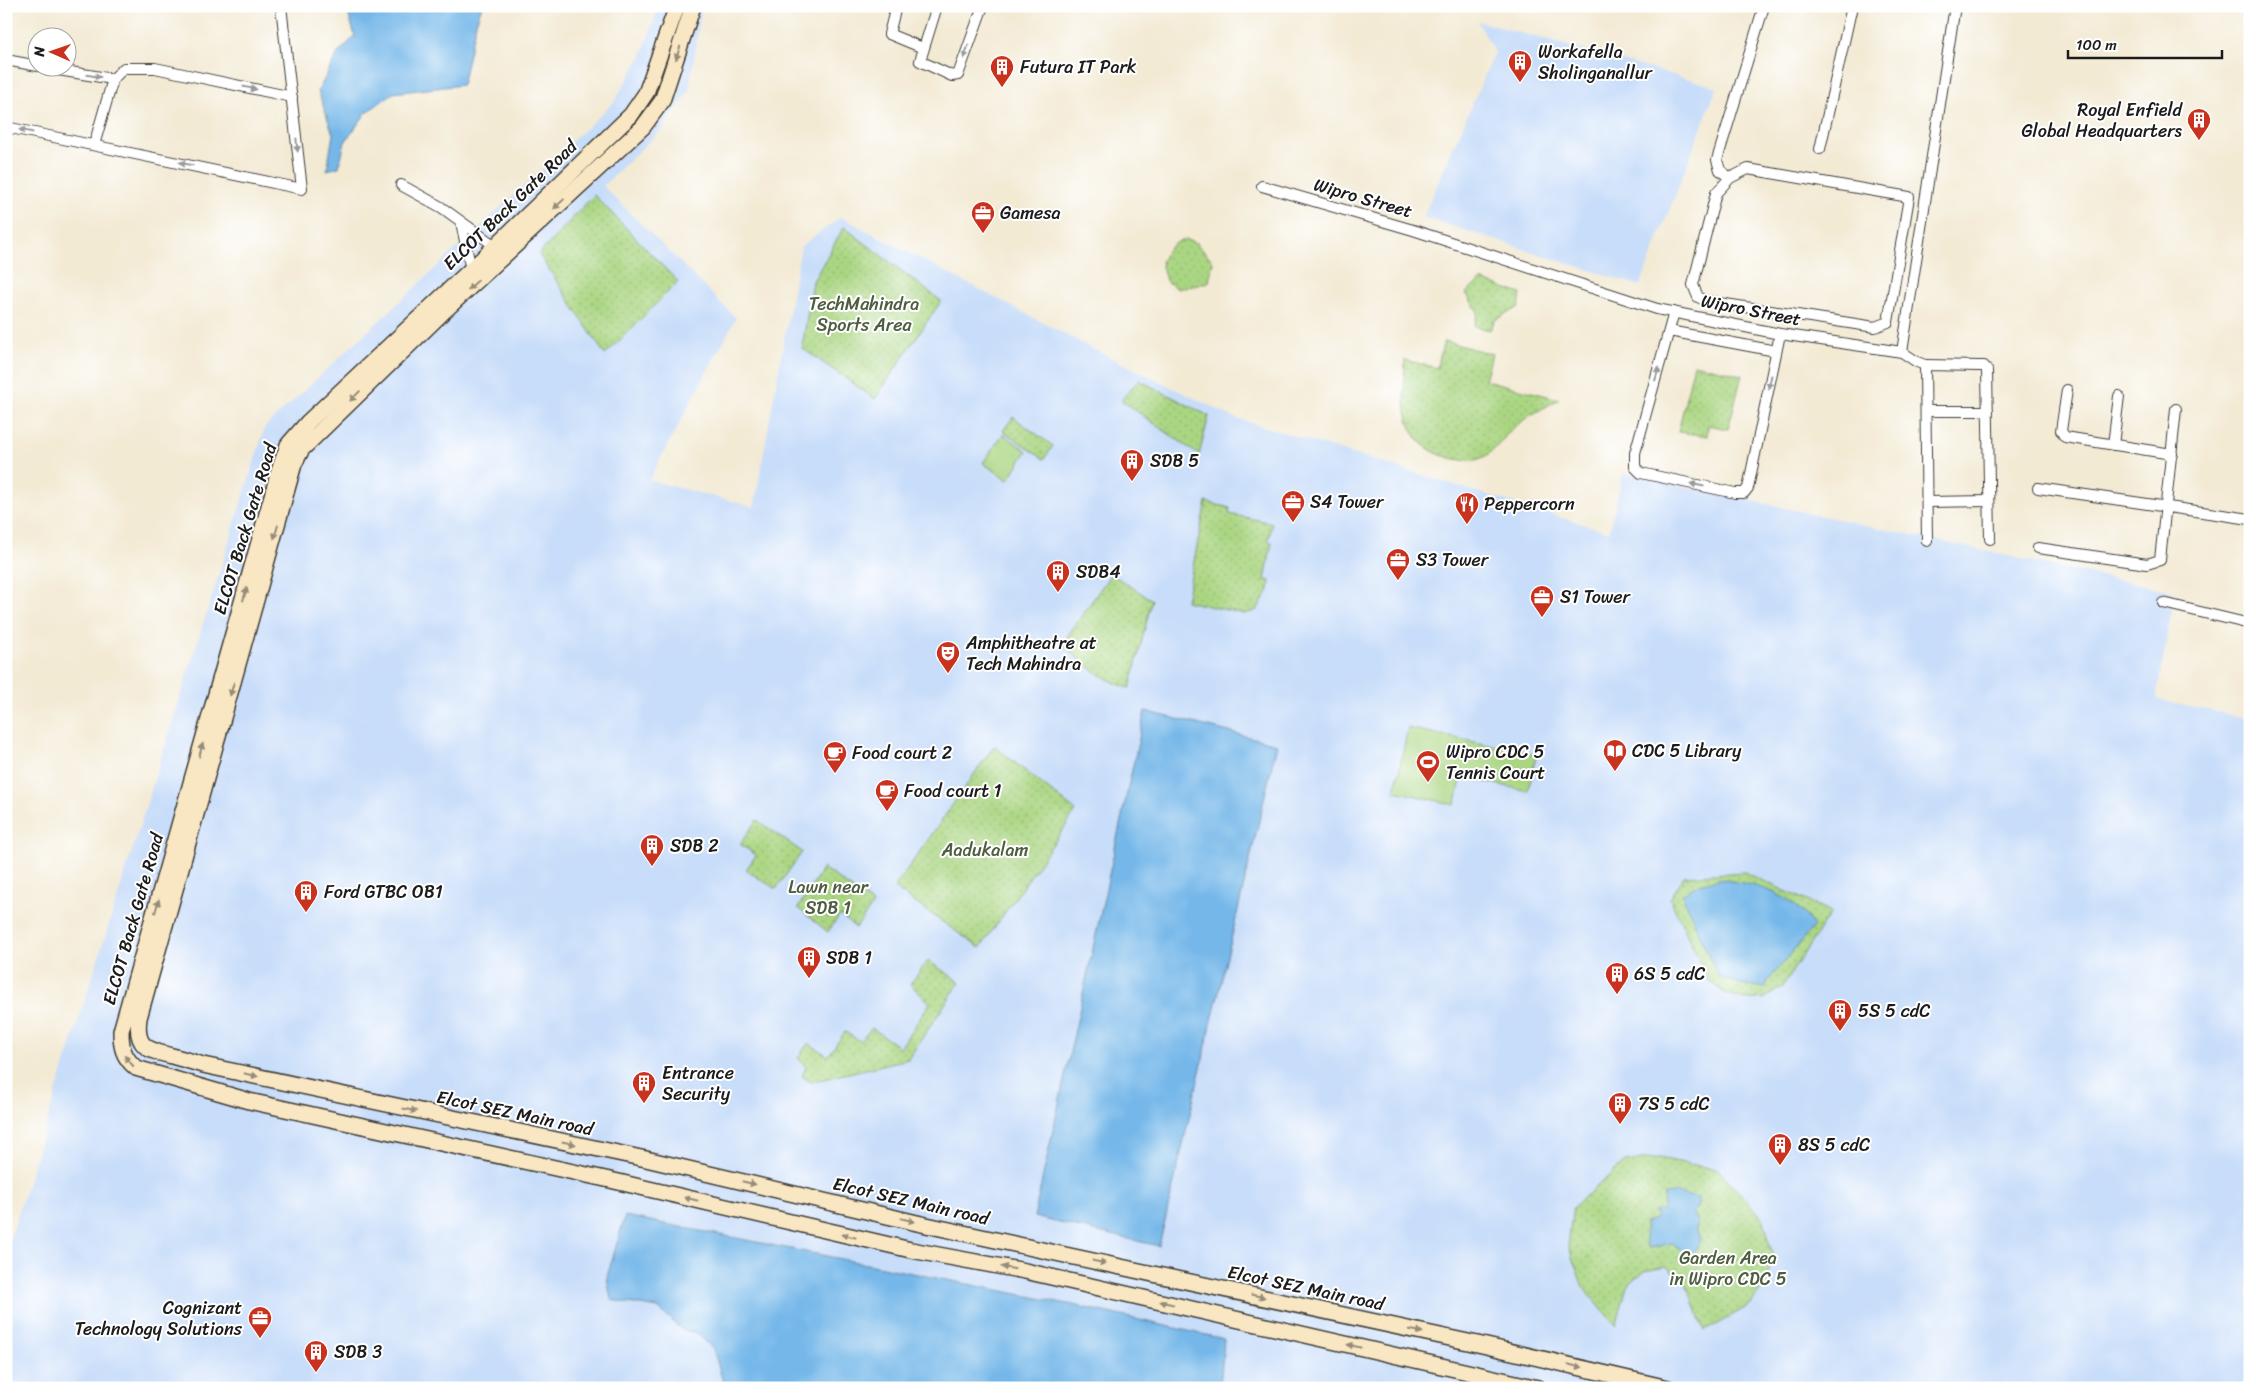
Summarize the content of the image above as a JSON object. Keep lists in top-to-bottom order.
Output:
{
  "streets": {
    "street": ["Wipro Street", "ELCOT Back Gate Road", "Elcot SEZ Main road"]
  },
  "crossings": [
    ["ELCOT Back Gate Road", "Elcot SEZ Main road"]
  ],
  "parks": [
    "TechMahindra Sports Area",
    "Aadukalam",
    "Lawn near SDB 1",
    "Garden Area in Wipro CDC 5"
  ],
  "places": {
    "building": [
      "Workafella Sholinganallur",
      "Futura IT Park",
      "Royal Enfield Global Headquarters",
      "SDB 5",
      "SDB4",
      "SDB 2",
      "Ford GTBC OB1",
      "SDB 1",
      "6S 5 cdC",
      "5S 5 cdC",
      "Entrance Security",
      "7S 5 cdC",
      "8S 5 cdC",
      "SDB 3"
    ],
    "office": [
      "Gamesa",
      "S4 Tower",
      "S3 Tower",
      "S1 Tower",
      "Cognizant Technology Solutions"
    ],
    "restaurant": ["Peppercorn"],
    "theatre": ["Amphitheatre at Tech Mahindra"],
    "library": ["CDC 5 Library"],
    "cafe": ["Food court 2", "Food court 1"],
    "sports": ["Wipro CDC 5 Tennis Court"]
  },
  "scale_bar": "100 m",
  "north": "left"
}
